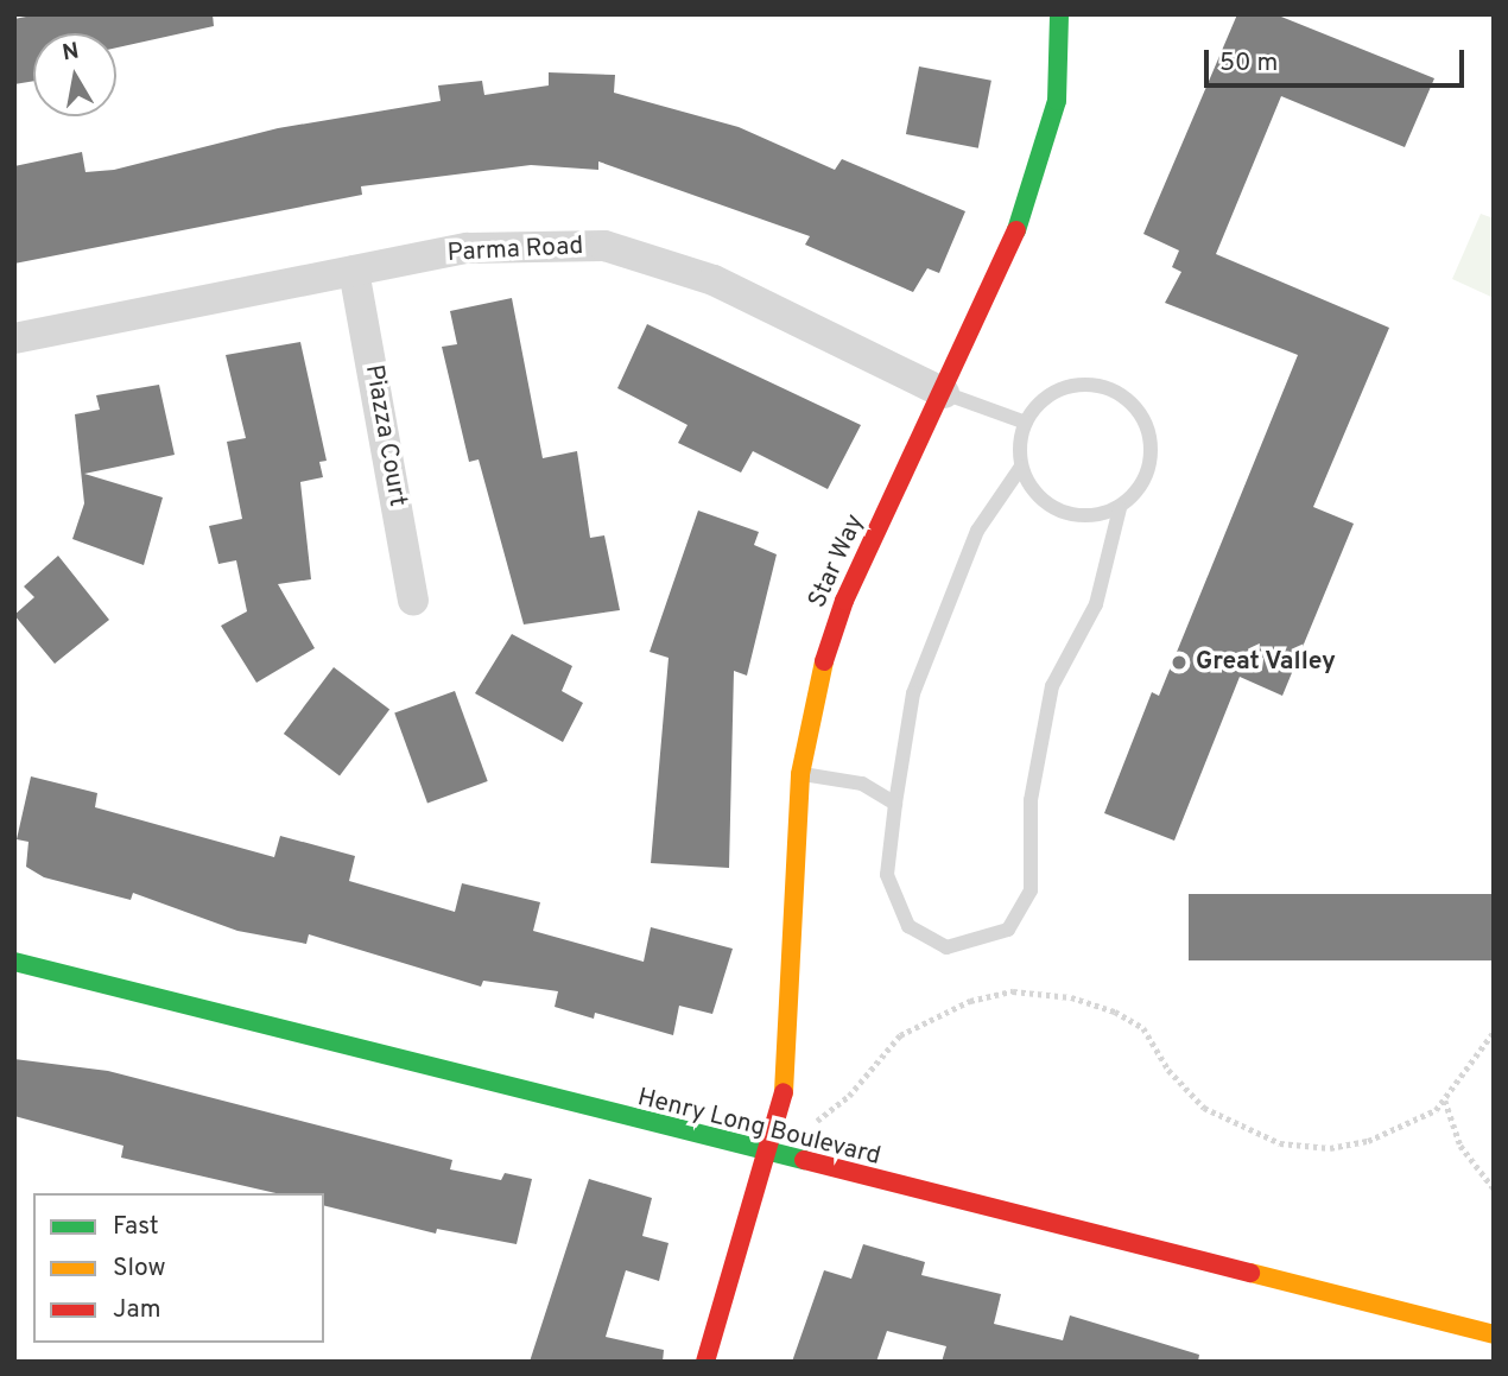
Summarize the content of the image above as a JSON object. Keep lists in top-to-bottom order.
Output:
{
  "streets": {
    "street": [
      "Parma Road",
      "Piazza Court",
      "Star Way",
      "Henry Long Boulevard"
    ]
  },
  "crossings": [
    ["Parma Road", "Piazza Court"],
    ["Parma Road", "Star Way"],
    ["Star Way", "Henry Long Boulevard"]
  ],
  "places": ["Great Valley"],
  "legend": ["Fast", "Slow", "Jam"],
  "scale_bar": "50 m",
  "north": "top"
}
